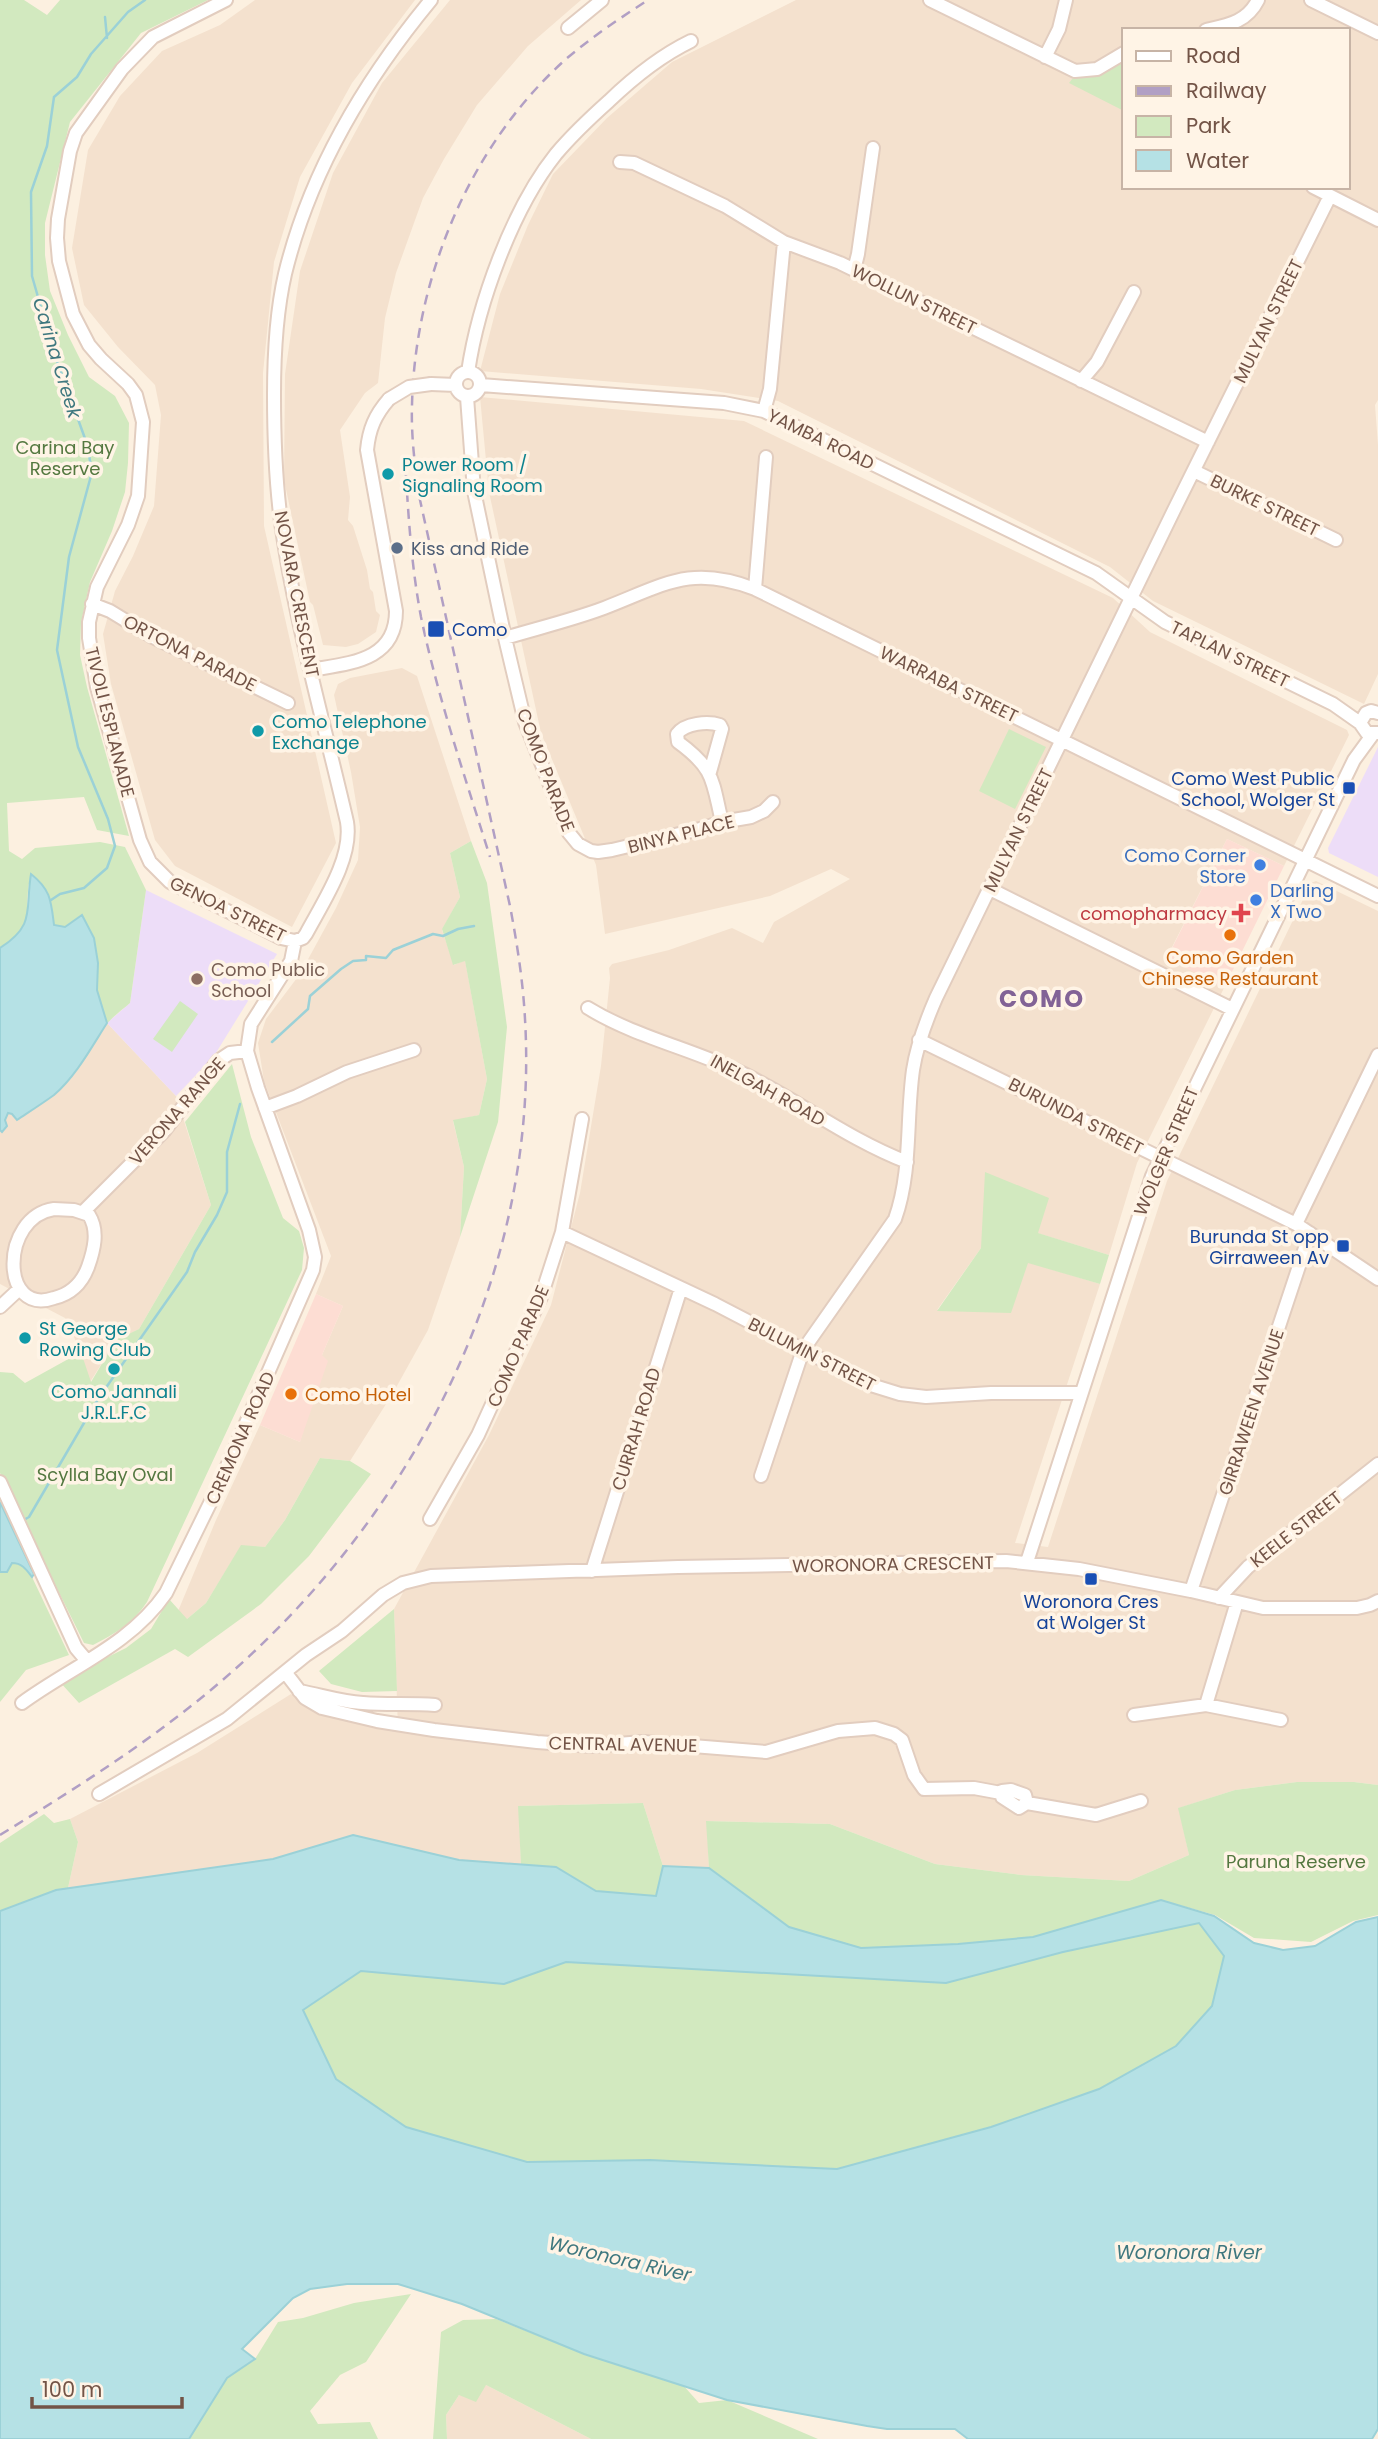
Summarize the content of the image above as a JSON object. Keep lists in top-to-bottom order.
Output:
{
  "streets": {
    "street": [
      "WOLLUN STREET",
      "MULYAN STREET",
      "YAMBA ROAD",
      "BURKE STREET",
      "NOVARA CRESCENT",
      "ORTONA PARADE",
      "TAPLAN STREET",
      "WARRABA STREET",
      "TIVOLI ESPLANADE",
      "COMO PARADE",
      "BINYA PLACE",
      "GENOA STREET",
      "INELGAH ROAD",
      "VERONA RANGE",
      "BURUNDA STREET",
      "WOLGER STREET",
      "BULUMIN STREET",
      "GIRRAWEEN AVENUE",
      "CURRAH ROAD",
      "CREMONA ROAD",
      "KEELE STREET",
      "WORONORA CRESCENT",
      "CENTRAL AVENUE"
    ]
  },
  "crossings": [
    ["WOLLUN STREET", "MULYAN STREET"],
    ["MULYAN STREET", "YAMBA ROAD"],
    ["MULYAN STREET", "BURKE STREET"],
    ["MULYAN STREET", "TAPLAN STREET"],
    ["MULYAN STREET", "WARRABA STREET"],
    ["MULYAN STREET", "INELGAH ROAD"],
    ["MULYAN STREET", "BURUNDA STREET"],
    ["MULYAN STREET", "BULUMIN STREET"],
    ["YAMBA ROAD", "TAPLAN STREET"],
    ["YAMBA ROAD", "COMO PARADE"],
    ["NOVARA CRESCENT", "GENOA STREET"],
    ["NOVARA CRESCENT", "VERONA RANGE"],
    ["ORTONA PARADE", "TIVOLI ESPLANADE"],
    ["TAPLAN STREET", "WOLGER STREET"],
    ["WARRABA STREET", "COMO PARADE"],
    ["WARRABA STREET", "WOLGER STREET"],
    ["TIVOLI ESPLANADE", "GENOA STREET"],
    ["COMO PARADE", "BINYA PLACE"],
    ["COMO PARADE", "BULUMIN STREET"],
    ["BURUNDA STREET", "WOLGER STREET"],
    ["BURUNDA STREET", "GIRRAWEEN AVENUE"],
    ["WOLGER STREET", "BULUMIN STREET"],
    ["WOLGER STREET", "WORONORA CRESCENT"],
    ["BULUMIN STREET", "CURRAH ROAD"],
    ["GIRRAWEEN AVENUE", "WORONORA CRESCENT"],
    ["CURRAH ROAD", "WORONORA CRESCENT"],
    ["KEELE STREET", "WORONORA CRESCENT"],
    ["WORONORA CRESCENT", "CENTRAL AVENUE"]
  ],
  "districts": ["COMO"],
  "water": ["Carina Creek", "Woronora River"],
  "parks": ["Carina Bay Reserve", "Scylla Bay Oval", "Paruna Reserve"],
  "places": {
    "other": [
      "Power Room / Signaling Room",
      "Kiss and Ride",
      "Como Telephone Exchange",
      "Como Corner Store",
      "Darling X Two",
      "Como Garden Chinese Restaurant",
      "Como Public School",
      "St George Rowing Club",
      "Como Jannali J.R.L.F.C",
      "Como Hotel"
    ],
    "transit": [
      "Como",
      "Como West Public School, Wolger St",
      "Burunda St opp Girraween Av",
      "Woronora Cres at Wolger St"
    ],
    "health": ["comopharmacy"]
  },
  "legend": [
    "Road",
    "Railway",
    "Park",
    "Water"
  ],
  "scale_bar": "100 m"
}
